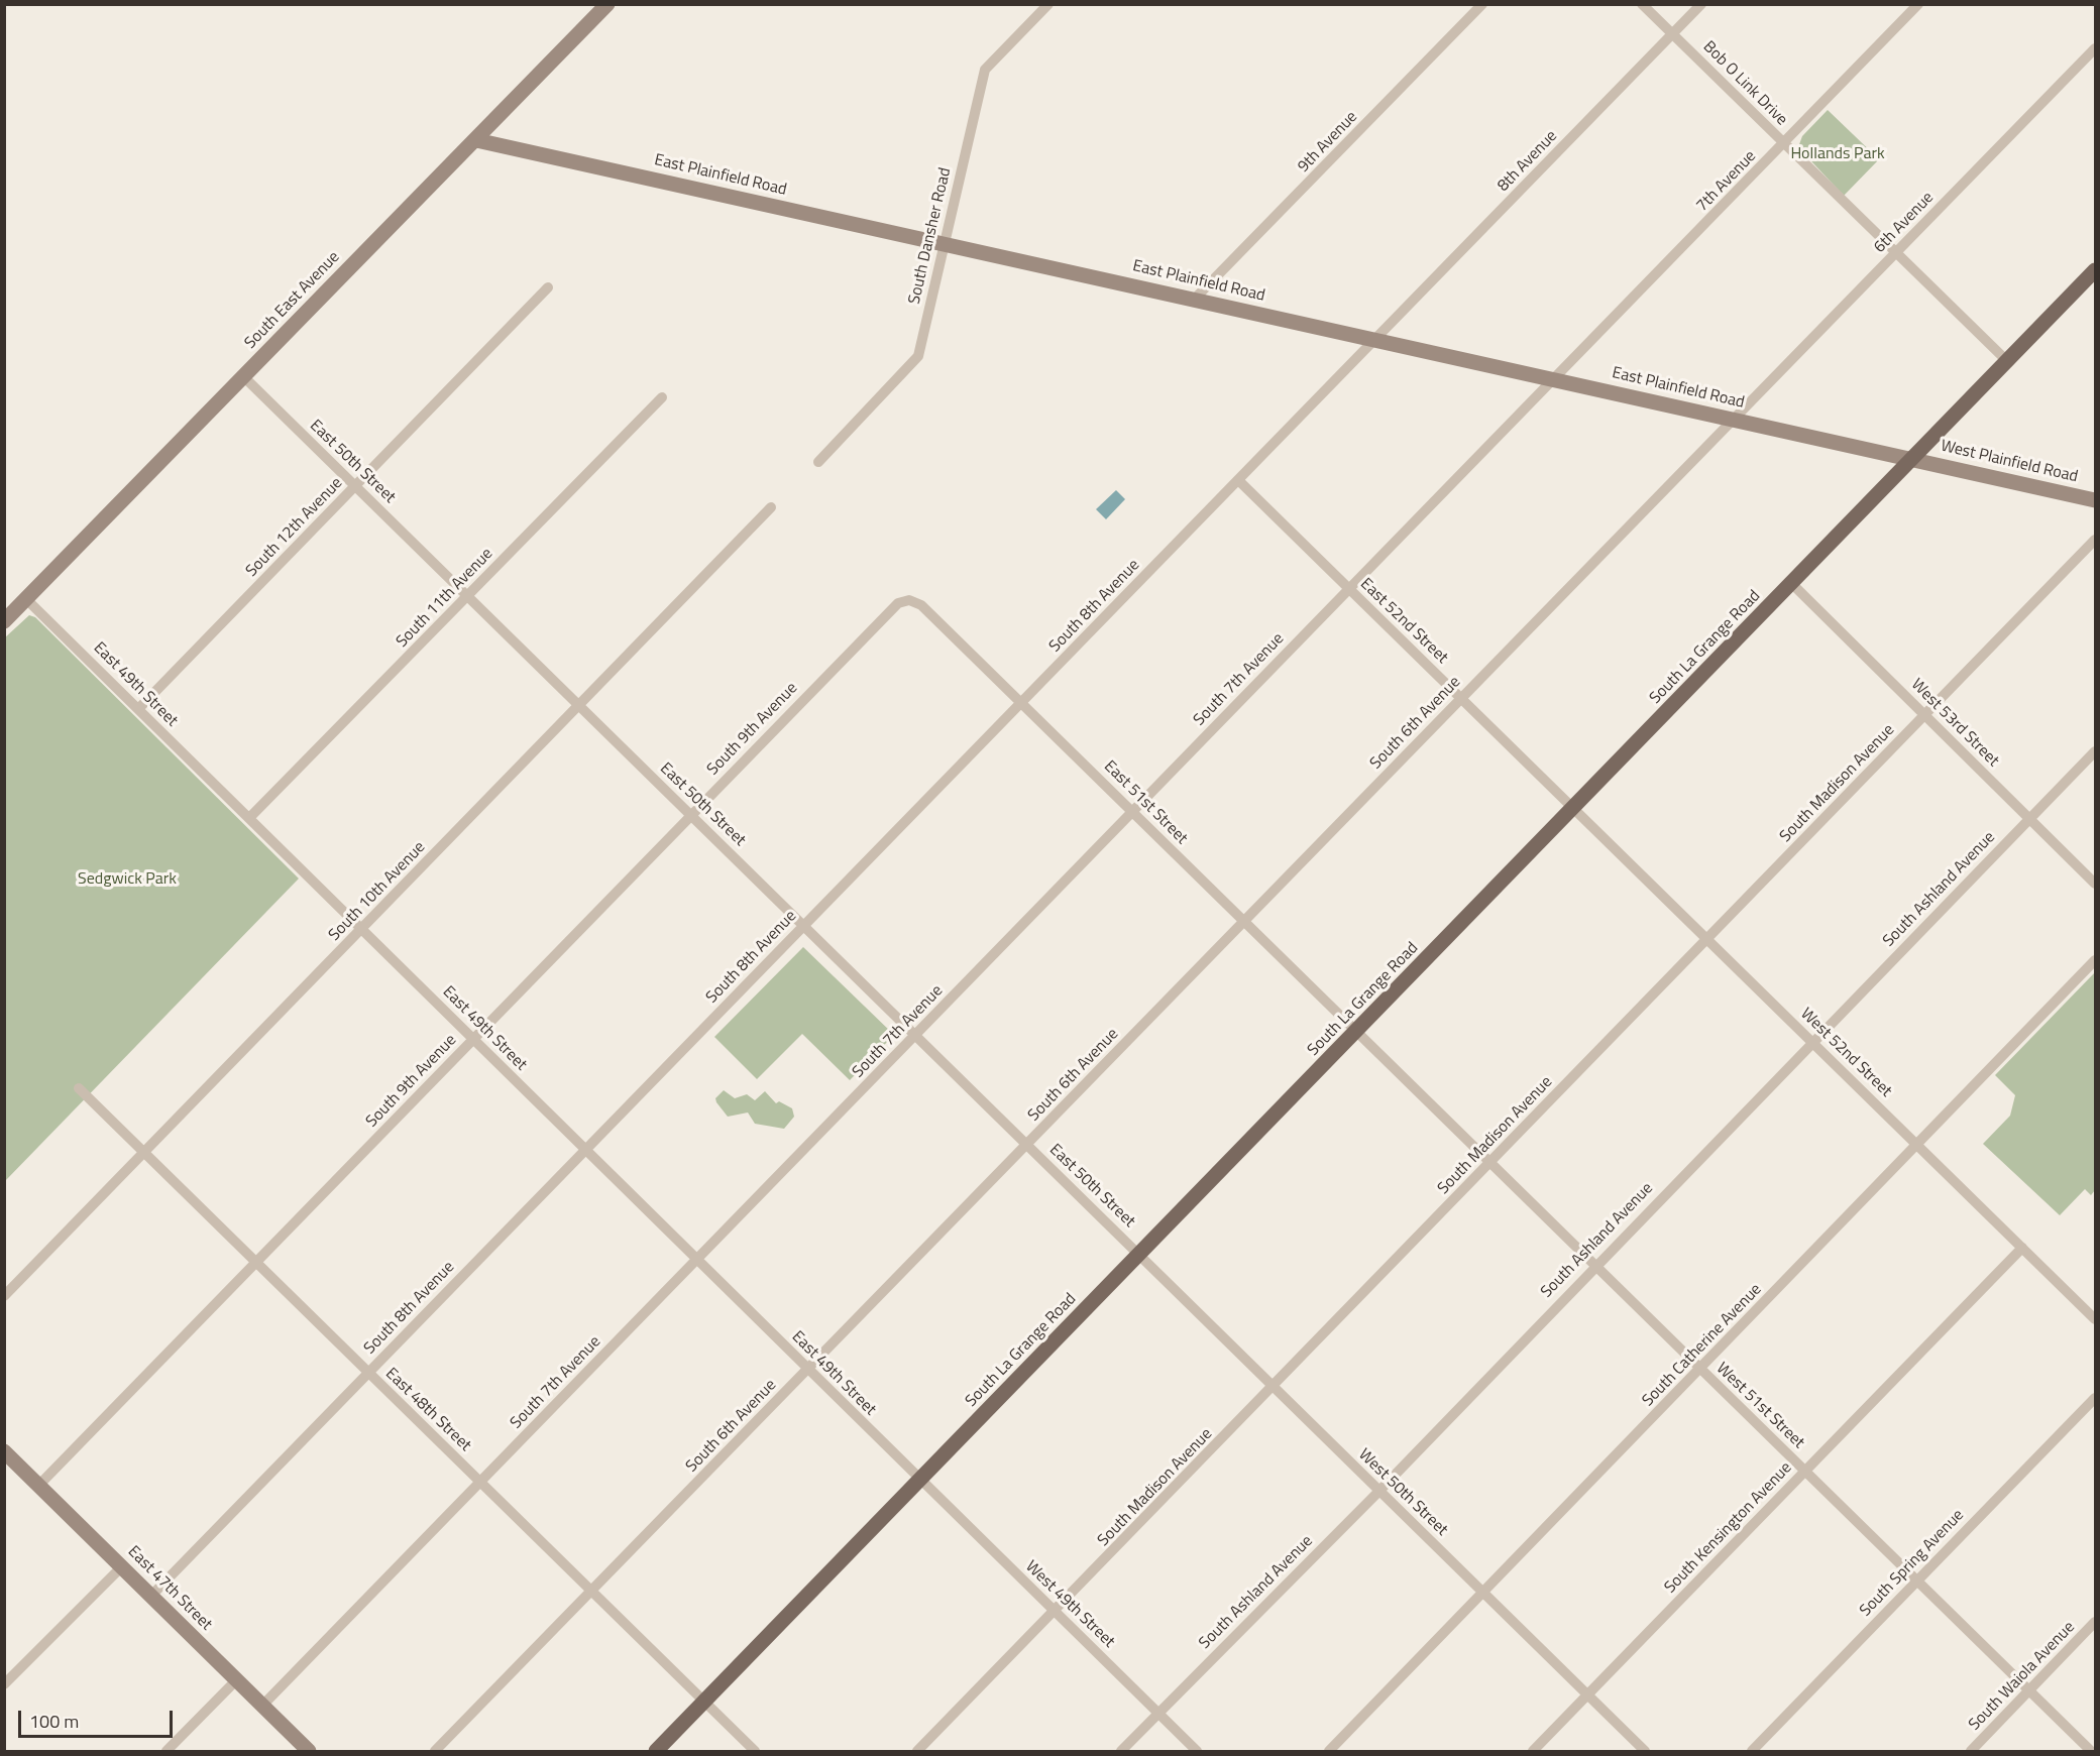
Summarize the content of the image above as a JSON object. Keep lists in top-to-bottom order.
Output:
{
  "streets": {
    "main road": [
      "East Plainfield Road",
      "South East Avenue",
      "West Plainfield Road",
      "South La Grange Road",
      "East 47th Street"
    ],
    "street": [
      "Bob O Link Drive",
      "9th Avenue",
      "8th Avenue",
      "7th Avenue",
      "6th Avenue",
      "South Dansher Road",
      "East 50th Street",
      "South 12th Avenue",
      "South 11th Avenue",
      "South 8th Avenue",
      "East 52nd Street",
      "South 7th Avenue",
      "East 49th Street",
      "South 6th Avenue",
      "West 53rd Street",
      "South 9th Avenue",
      "South Madison Avenue",
      "East 51st Street",
      "South Ashland Avenue",
      "South 10th Avenue",
      "West 52nd Street",
      "South Catherine Avenue",
      "West 51st Street",
      "East 48th Street",
      "West 50th Street",
      "South Kensington Avenue",
      "South Spring Avenue",
      "West 49th Street",
      "South Waiola Avenue"
    ]
  },
  "crossings": [
    ["Bob O Link Drive", "8th Avenue"],
    ["Bob O Link Drive", "7th Avenue"],
    ["Bob O Link Drive", "6th Avenue"],
    ["Bob O Link Drive", "South La Grange Road"],
    ["9th Avenue", "East Plainfield Road"],
    ["8th Avenue", "East Plainfield Road"],
    ["8th Avenue", "South 8th Avenue"],
    ["East Plainfield Road", "7th Avenue"],
    ["East Plainfield Road", "6th Avenue"],
    ["East Plainfield Road", "South Dansher Road"],
    ["East Plainfield Road", "South East Avenue"],
    ["East Plainfield Road", "West Plainfield Road"],
    ["East Plainfield Road", "South 8th Avenue"],
    ["East Plainfield Road", "South La Grange Road"],
    ["East Plainfield Road", "South 7th Avenue"],
    ["East Plainfield Road", "South 6th Avenue"],
    ["7th Avenue", "South 7th Avenue"],
    ["6th Avenue", "South 6th Avenue"],
    ["South East Avenue", "East 50th Street"],
    ["South East Avenue", "East 49th Street"],
    ["East 50th Street", "South 12th Avenue"],
    ["East 50th Street", "South 11th Avenue"],
    ["East 50th Street", "South 8th Avenue"],
    ["East 50th Street", "South La Grange Road"],
    ["East 50th Street", "South 7th Avenue"],
    ["East 50th Street", "South 6th Avenue"],
    ["East 50th Street", "South 9th Avenue"],
    ["East 50th Street", "South 10th Avenue"],
    ["East 50th Street", "West 50th Street"],
    ["West Plainfield Road", "South La Grange Road"],
    ["South 12th Avenue", "East 49th Street"],
    ["South 11th Avenue", "East 49th Street"],
    ["South 8th Avenue", "East 52nd Street"],
    ["South 8th Avenue", "East 49th Street"],
    ["South 8th Avenue", "East 51st Street"],
    ["South 8th Avenue", "East 48th Street"],
    ["South 8th Avenue", "East 47th Street"],
    ["East 52nd Street", "South La Grange Road"],
    ["East 52nd Street", "South 7th Avenue"],
    ["East 52nd Street", "South 6th Avenue"],
    ["East 52nd Street", "West 52nd Street"],
    ["South La Grange Road", "East 49th Street"],
    ["South La Grange Road", "West 53rd Street"],
    ["South La Grange Road", "East 51st Street"],
    ["South La Grange Road", "West 52nd Street"],
    ["South La Grange Road", "West 51st Street"],
    ["South La Grange Road", "East 48th Street"],
    ["South La Grange Road", "West 50th Street"],
    ["South La Grange Road", "West 49th Street"],
    ["South 7th Avenue", "East 49th Street"],
    ["South 7th Avenue", "East 51st Street"],
    ["South 7th Avenue", "East 48th Street"],
    ["South 7th Avenue", "East 47th Street"],
    ["East 49th Street", "South 6th Avenue"],
    ["East 49th Street", "South 9th Avenue"],
    ["East 49th Street", "South 10th Avenue"],
    ["East 49th Street", "West 49th Street"],
    ["South 6th Avenue", "East 51st Street"],
    ["South 6th Avenue", "East 48th Street"],
    ["West 53rd Street", "South Madison Avenue"],
    ["West 53rd Street", "South Ashland Avenue"],
    ["South 9th Avenue", "East 51st Street"],
    ["South 9th Avenue", "East 48th Street"],
    ["South 9th Avenue", "East 47th Street"],
    ["South Madison Avenue", "West 52nd Street"],
    ["South Madison Avenue", "West 51st Street"],
    ["South Madison Avenue", "West 50th Street"],
    ["South Madison Avenue", "West 49th Street"],
    ["East 51st Street", "West 51st Street"],
    ["South Ashland Avenue", "West 52nd Street"],
    ["South Ashland Avenue", "West 51st Street"],
    ["South Ashland Avenue", "West 50th Street"],
    ["South Ashland Avenue", "West 49th Street"],
    ["South 10th Avenue", "East 48th Street"],
    ["West 52nd Street", "South Catherine Avenue"],
    ["West 52nd Street", "South Kensington Avenue"],
    ["South Catherine Avenue", "West 51st Street"],
    ["South Catherine Avenue", "West 50th Street"],
    ["West 51st Street", "South Kensington Avenue"],
    ["West 51st Street", "South Spring Avenue"],
    ["West 51st Street", "South Waiola Avenue"],
    ["West 50th Street", "South Kensington Avenue"]
  ],
  "parks": ["Hollands Park", "Sedgwick Park"],
  "scale_bar": "100 m"
}
